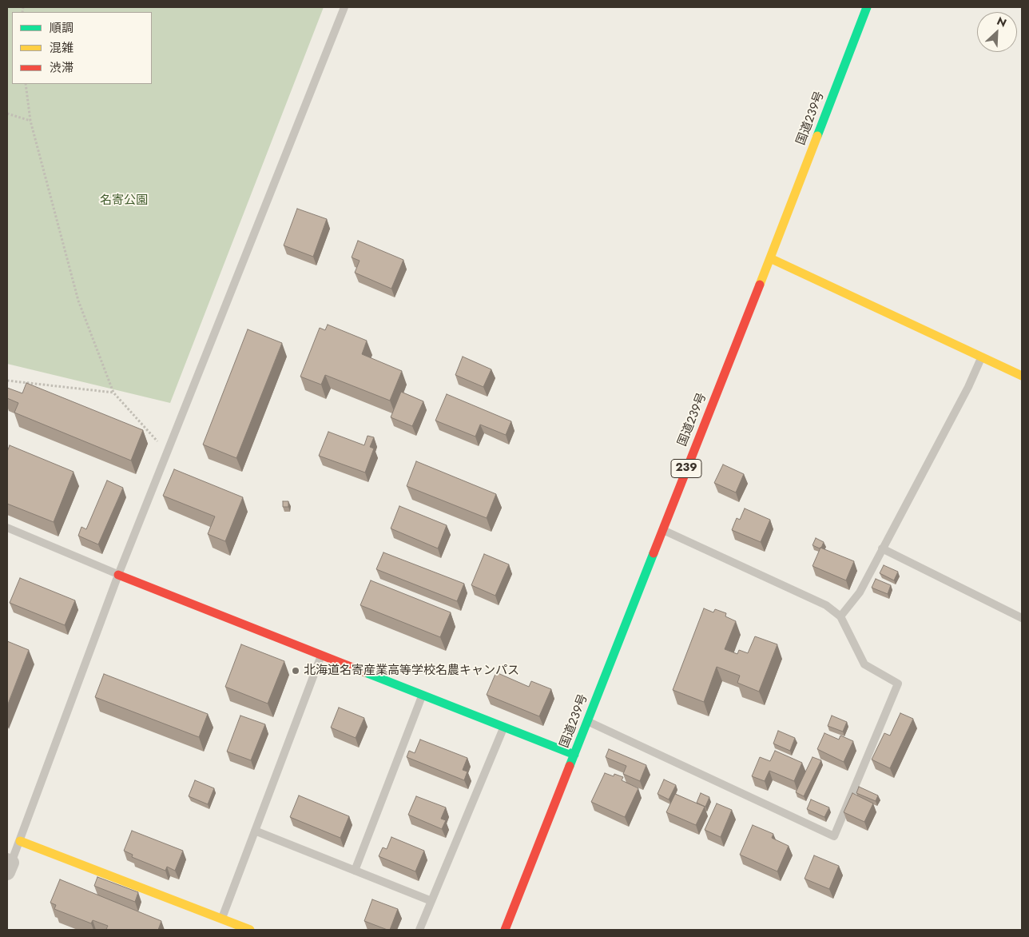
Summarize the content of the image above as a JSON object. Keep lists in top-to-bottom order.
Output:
{
  "streets": {
    "main road": ["国道239号", "239"]
  },
  "parks": ["名寄公園"],
  "places": ["北海道名寄産業高等学校名農キャンパス"],
  "legend": ["順調", "混雑", "渋滞"],
  "north": "top right"
}
